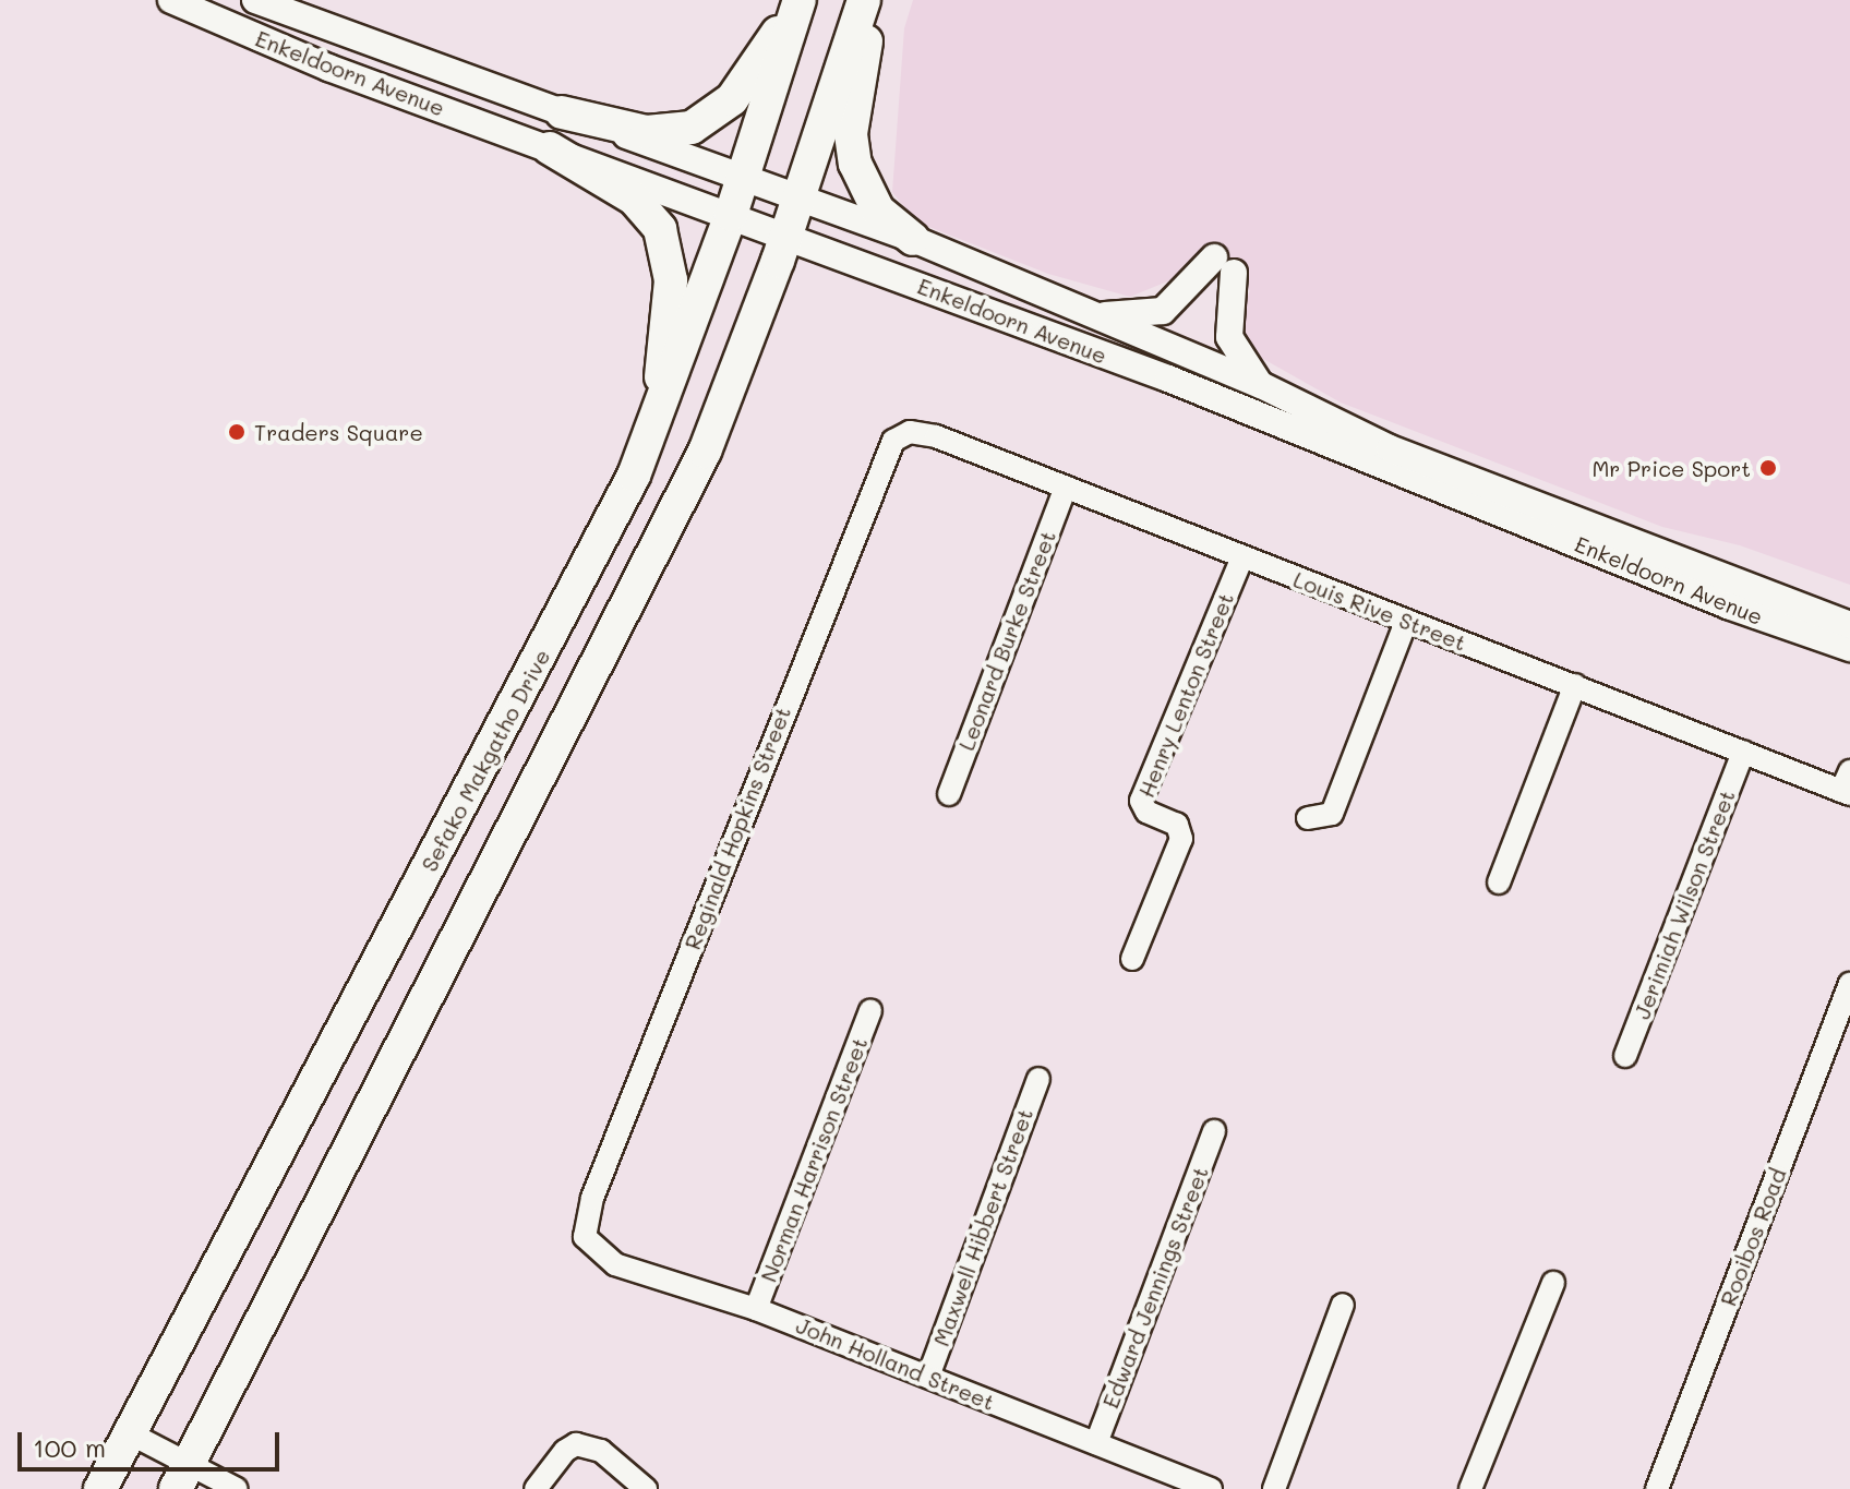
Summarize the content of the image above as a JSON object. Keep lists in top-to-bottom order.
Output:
{
  "streets": {
    "main road": ["Sefako Makgatho Drive"],
    "street": [
      "Enkeldoorn Avenue",
      "Louis Rive Street",
      "Leonard Burke Street",
      "Henry Lenton Street",
      "Reginald Hopkins Street",
      "Jerimiah Wilson Street",
      "Norman Harrison Street",
      "Maxwell Hibbert Street",
      "Rooibos Road",
      "Edward Jennings Street",
      "John Holland Street"
    ]
  },
  "crossings": [
    ["Enkeldoorn Avenue", "Sefako Makgatho Drive"],
    ["Louis Rive Street", "Leonard Burke Street"],
    ["Louis Rive Street", "Henry Lenton Street"],
    ["Louis Rive Street", "Reginald Hopkins Street"],
    ["Louis Rive Street", "Jerimiah Wilson Street"],
    ["Reginald Hopkins Street", "John Holland Street"],
    ["Norman Harrison Street", "John Holland Street"],
    ["Maxwell Hibbert Street", "John Holland Street"],
    ["Edward Jennings Street", "John Holland Street"]
  ],
  "places": ["Traders Square", "Mr Price Sport"],
  "scale_bar": "100 m"
}
